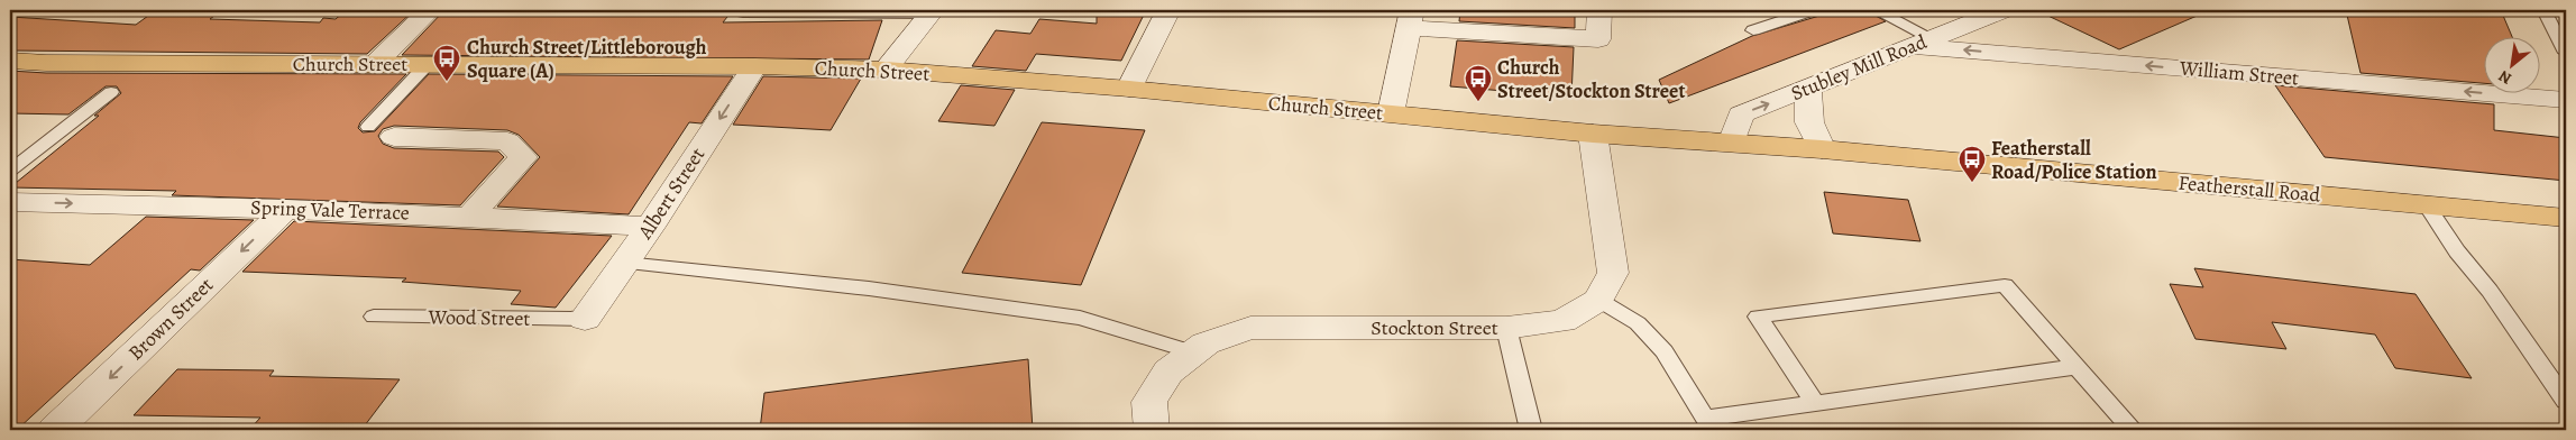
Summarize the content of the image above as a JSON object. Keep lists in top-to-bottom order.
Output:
{
  "streets": {
    "highway": ["Church Street", "Featherstall Road"],
    "street": [
      "Stubley Mill Road",
      "William Street",
      "Albert Street",
      "Spring Vale Terrace",
      "Brown Street",
      "Stockton Street"
    ],
    "lane": ["Wood Street"]
  },
  "crossings": [
    ["Church Street", "Stubley Mill Road"],
    ["Church Street", "Featherstall Road"],
    ["Church Street", "Albert Street"],
    ["Stubley Mill Road", "William Street"],
    ["Stubley Mill Road", "Featherstall Road"],
    ["Albert Street", "Spring Vale Terrace"],
    ["Albert Street", "Wood Street"],
    ["Spring Vale Terrace", "Brown Street"]
  ],
  "one_way": [
    "William Street",
    "Albert Street",
    "Spring Vale Terrace",
    "Brown Street"
  ],
  "places": {
    "bus stop": ["Church Street/Littleborough Square (A)", "Church Street/Stockton Street", "Featherstall Road/Police Station"]
  },
  "north": "bottom left"
}
